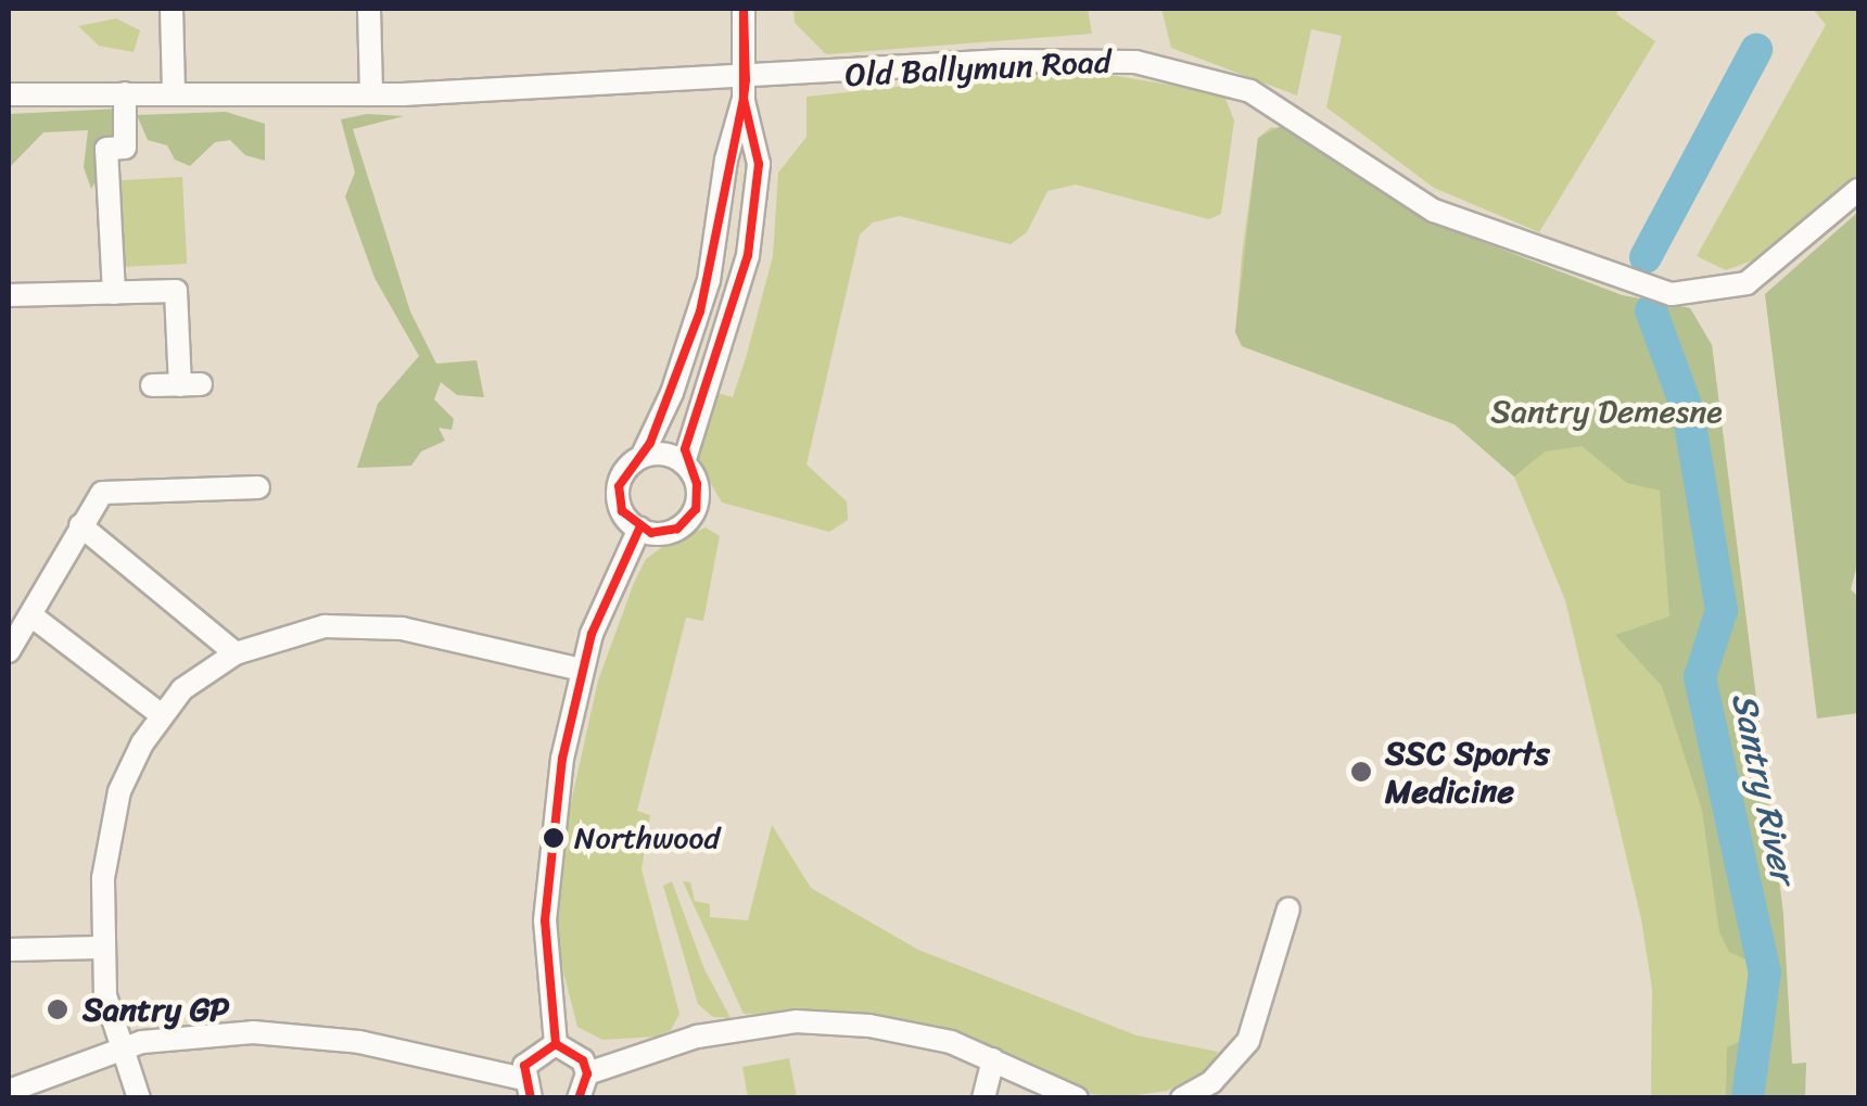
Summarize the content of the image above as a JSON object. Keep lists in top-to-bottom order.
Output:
{
  "streets": {
    "street": ["Old Ballymun Road"]
  },
  "water": ["Santry River"],
  "parks": ["Santry Demesne"],
  "places": ["SSC Sports Medicine", "Northwood", "Santry GP"]
}
